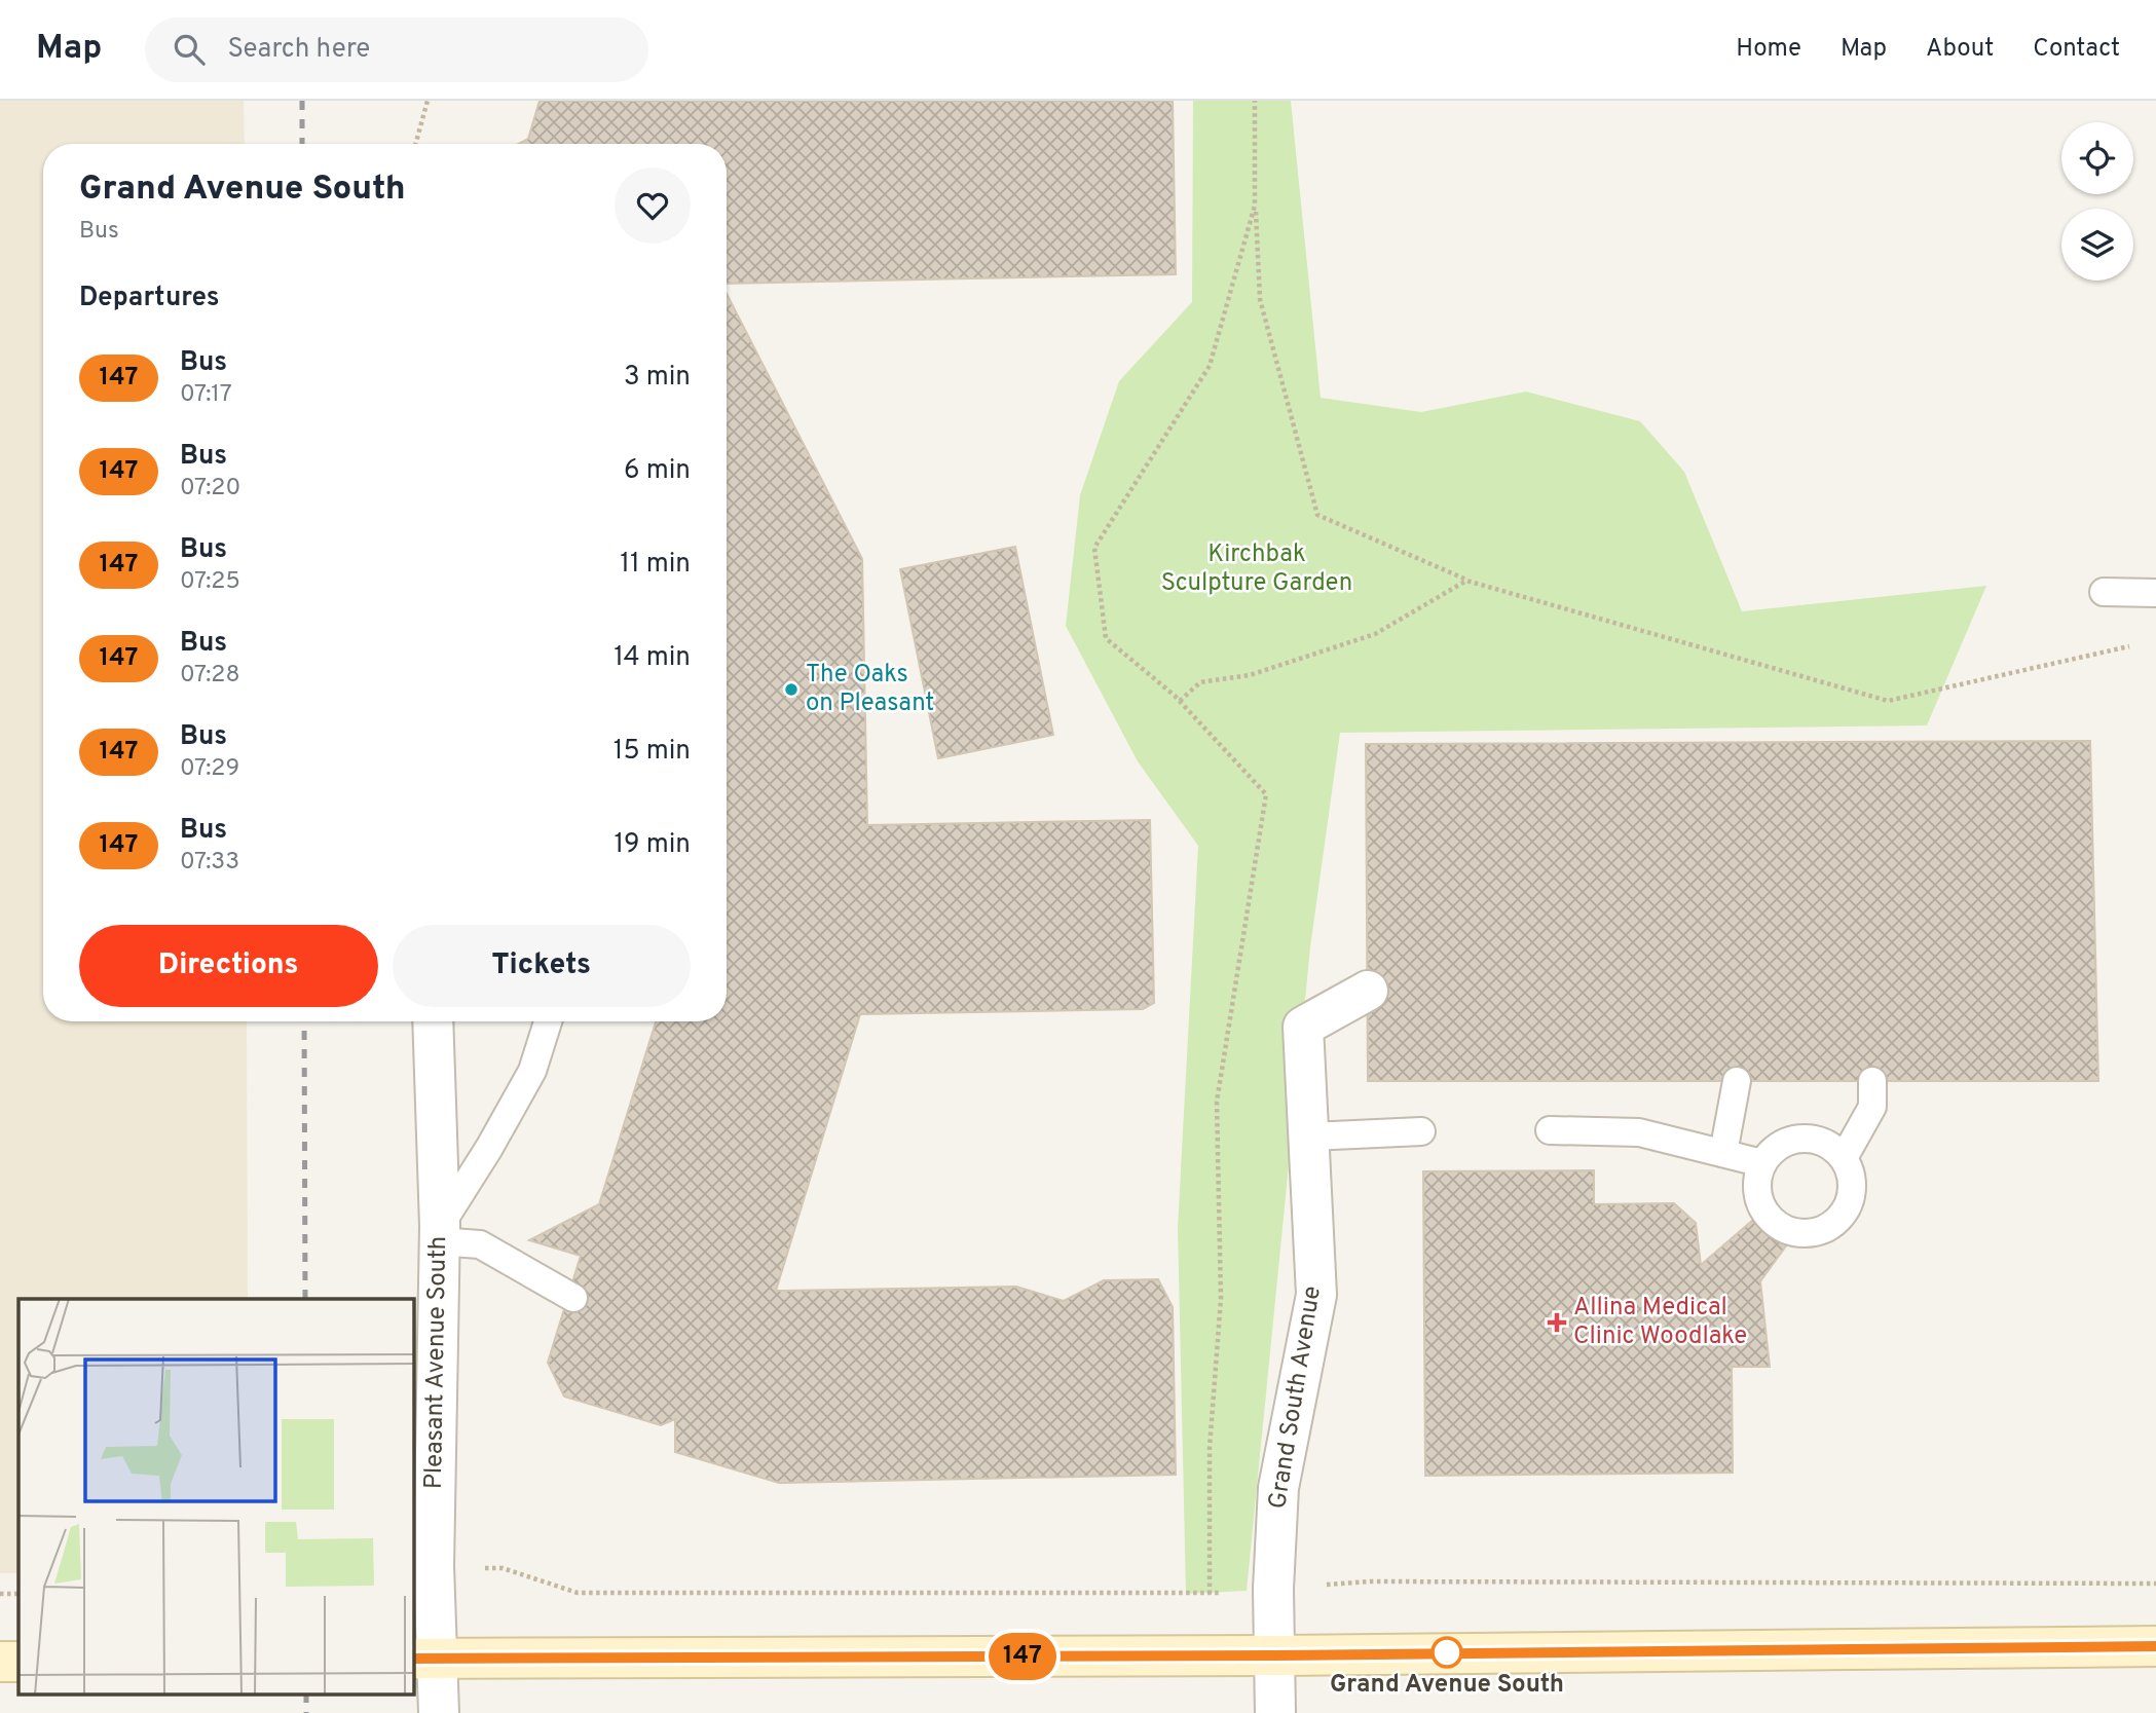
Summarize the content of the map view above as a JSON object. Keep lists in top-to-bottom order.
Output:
{
  "streets": {
    "street": ["Pleasant Avenue South", "Grand South Avenue"]
  },
  "parks": ["Kirchbak Sculpture Garden"],
  "places": {
    "other": ["The Oaks on Pleasant", "Grand Avenue South"],
    "health": ["Allina Medical Clinic Woodlake"]
  },
  "lines": ["bus line 147"],
  "page": {
    "header": "Map",
    "search": "Search here",
    "nav": [
      "Home",
      "Map",
      "About",
      "Contact"
    ],
    "on_map": "147",
    "heading": [
      ["Grand Avenue South", "Bus"],
      "Departures"
    ],
    "list": [
      {
        "mark": "147",
        "name": "Bus",
        "note": "07:17",
        "value": "3 min"
      },
      {
        "mark": "147",
        "name": "Bus",
        "note": "07:20",
        "value": "6 min"
      },
      {
        "mark": "147",
        "name": "Bus",
        "note": "07:25",
        "value": "11 min"
      },
      {
        "mark": "147",
        "name": "Bus",
        "note": "07:28",
        "value": "14 min"
      },
      {
        "mark": "147",
        "name": "Bus",
        "note": "07:29",
        "value": "15 min"
      },
      {
        "mark": "147",
        "name": "Bus",
        "note": "07:33",
        "value": "19 min"
      }
    ],
    "buttons": ["Directions", "Tickets"]
  }
}
